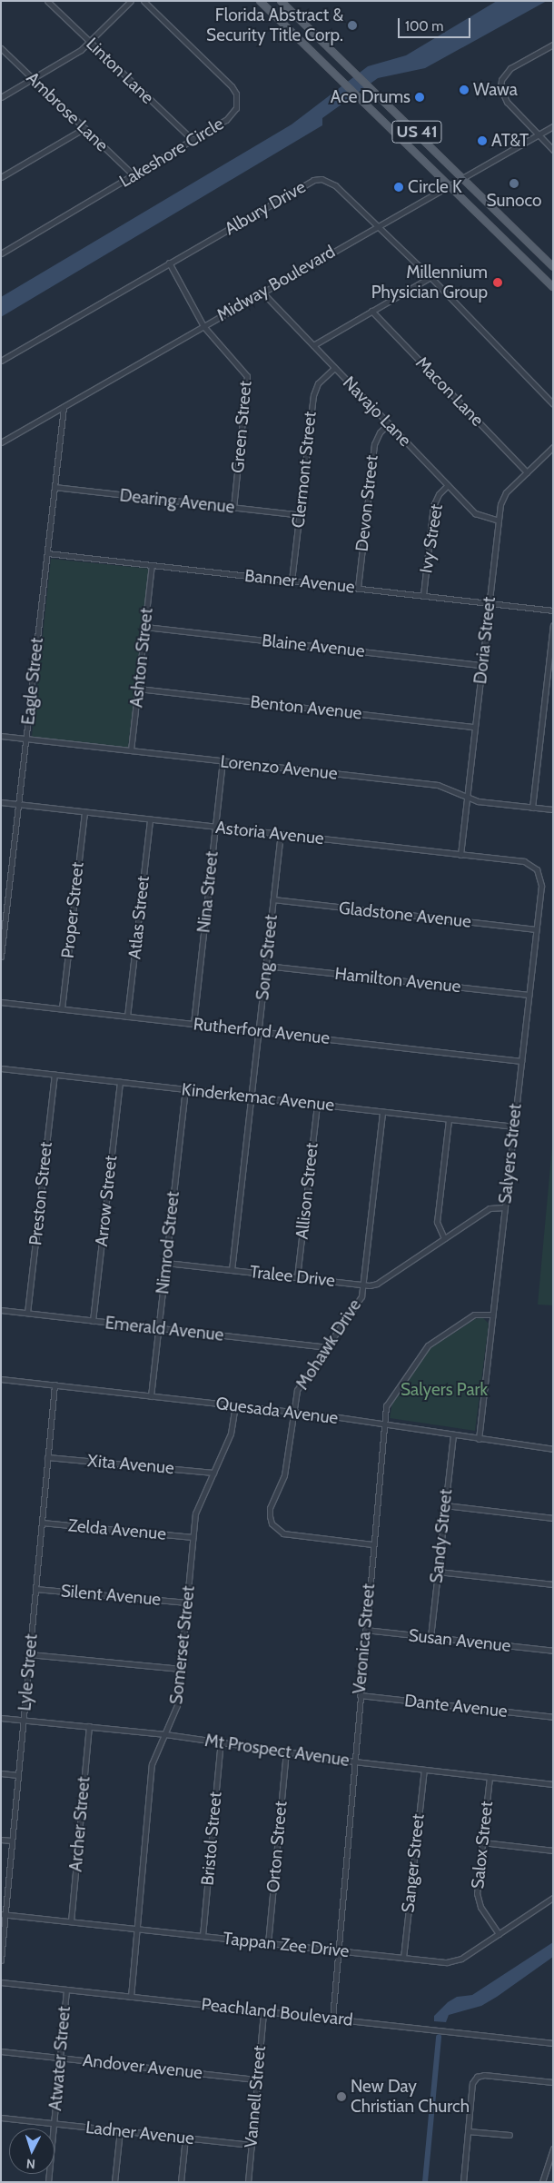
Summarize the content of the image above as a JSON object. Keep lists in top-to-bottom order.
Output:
{
  "streets": {
    "main road": ["US 41"],
    "street": [
      "Linton Lane",
      "Ambrose Lane",
      "Lakeshore Circle",
      "Albury Drive",
      "Midway Boulevard",
      "Macon Lane",
      "Navajo Lane",
      "Green Street",
      "Clermont Street",
      "Dearing Avenue",
      "Devon Street",
      "Ivy Street",
      "Banner Avenue",
      "Doria Street",
      "Blaine Avenue",
      "Ashton Street",
      "Eagle Street",
      "Benton Avenue",
      "Lorenzo Avenue",
      "Astoria Avenue",
      "Nina Street",
      "Proper Street",
      "Gladstone Avenue",
      "Atlas Street",
      "Song Street",
      "Hamilton Avenue",
      "Rutherford Avenue",
      "Kinderkemac Avenue",
      "Salyers Street",
      "Allison Street",
      "Preston Street",
      "Arrow Street",
      "Nimrod Street",
      "Tralee Drive",
      "Emerald Avenue",
      "Mohawk Drive",
      "Quesada Avenue",
      "Xita Avenue",
      "Zelda Avenue",
      "Sandy Street",
      "Silent Avenue",
      "Veronica Street",
      "Susan Avenue",
      "Somerset Street",
      "Lyle Street",
      "Dante Avenue",
      "Mt Prospect Avenue",
      "Archer Street",
      "Bristol Street",
      "Salox Street",
      "Orton Street",
      "Sanger Street",
      "Tappan Zee Drive",
      "Peachland Boulevard",
      "Atwater Street",
      "Andover Avenue",
      "Vannell Street",
      "Ladner Avenue"
    ]
  },
  "crossings": [
    ["Linton Lane", "Lakeshore Circle"],
    ["Ambrose Lane", "Lakeshore Circle"],
    ["US 41", "Midway Boulevard"],
    ["Albury Drive", "Midway Boulevard"],
    ["Albury Drive", "Green Street"],
    ["Midway Boulevard", "Navajo Lane"],
    ["Midway Boulevard", "Green Street"],
    ["Midway Boulevard", "Eagle Street"],
    ["Macon Lane", "Doria Street"],
    ["Navajo Lane", "Clermont Street"],
    ["Navajo Lane", "Devon Street"],
    ["Navajo Lane", "Ivy Street"],
    ["Navajo Lane", "Doria Street"],
    ["Green Street", "Dearing Avenue"],
    ["Clermont Street", "Dearing Avenue"],
    ["Clermont Street", "Banner Avenue"],
    ["Dearing Avenue", "Eagle Street"],
    ["Devon Street", "Banner Avenue"],
    ["Ivy Street", "Banner Avenue"],
    ["Banner Avenue", "Doria Street"],
    ["Banner Avenue", "Ashton Street"],
    ["Banner Avenue", "Eagle Street"],
    ["Doria Street", "Blaine Avenue"],
    ["Doria Street", "Benton Avenue"],
    ["Doria Street", "Lorenzo Avenue"],
    ["Doria Street", "Astoria Avenue"],
    ["Blaine Avenue", "Ashton Street"],
    ["Ashton Street", "Benton Avenue"],
    ["Ashton Street", "Lorenzo Avenue"],
    ["Eagle Street", "Lorenzo Avenue"],
    ["Eagle Street", "Astoria Avenue"],
    ["Lorenzo Avenue", "Nina Street"],
    ["Astoria Avenue", "Nina Street"],
    ["Astoria Avenue", "Proper Street"],
    ["Astoria Avenue", "Atlas Street"],
    ["Astoria Avenue", "Song Street"],
    ["Astoria Avenue", "Salyers Street"],
    ["Nina Street", "Rutherford Avenue"],
    ["Proper Street", "Rutherford Avenue"],
    ["Gladstone Avenue", "Song Street"],
    ["Gladstone Avenue", "Salyers Street"],
    ["Atlas Street", "Rutherford Avenue"],
    ["Song Street", "Hamilton Avenue"],
    ["Song Street", "Rutherford Avenue"],
    ["Song Street", "Kinderkemac Avenue"],
    ["Song Street", "Tralee Drive"],
    ["Hamilton Avenue", "Salyers Street"],
    ["Rutherford Avenue", "Salyers Street"],
    ["Kinderkemac Avenue", "Salyers Street"],
    ["Kinderkemac Avenue", "Allison Street"],
    ["Kinderkemac Avenue", "Preston Street"],
    ["Kinderkemac Avenue", "Arrow Street"],
    ["Kinderkemac Avenue", "Nimrod Street"],
    ["Kinderkemac Avenue", "Mohawk Drive"],
    ["Salyers Street", "Tralee Drive"],
    ["Salyers Street", "Quesada Avenue"],
    ["Salyers Street", "Veronica Street"],
    ["Allison Street", "Tralee Drive"],
    ["Preston Street", "Emerald Avenue"],
    ["Arrow Street", "Emerald Avenue"],
    ["Nimrod Street", "Tralee Drive"],
    ["Nimrod Street", "Emerald Avenue"],
    ["Nimrod Street", "Quesada Avenue"],
    ["Tralee Drive", "Mohawk Drive"],
    ["Emerald Avenue", "Mohawk Drive"],
    ["Mohawk Drive", "Quesada Avenue"],
    ["Mohawk Drive", "Veronica Street"],
    ["Quesada Avenue", "Sandy Street"],
    ["Quesada Avenue", "Veronica Street"],
    ["Quesada Avenue", "Somerset Street"],
    ["Quesada Avenue", "Lyle Street"],
    ["Xita Avenue", "Somerset Street"],
    ["Xita Avenue", "Lyle Street"],
    ["Zelda Avenue", "Somerset Street"],
    ["Zelda Avenue", "Lyle Street"],
    ["Sandy Street", "Susan Avenue"],
    ["Silent Avenue", "Somerset Street"],
    ["Silent Avenue", "Lyle Street"],
    ["Veronica Street", "Susan Avenue"],
    ["Veronica Street", "Dante Avenue"],
    ["Veronica Street", "Mt Prospect Avenue"],
    ["Veronica Street", "Tappan Zee Drive"],
    ["Veronica Street", "Peachland Boulevard"],
    ["Somerset Street", "Mt Prospect Avenue"],
    ["Somerset Street", "Tappan Zee Drive"],
    ["Somerset Street", "Peachland Boulevard"],
    ["Lyle Street", "Mt Prospect Avenue"],
    ["Lyle Street", "Tappan Zee Drive"],
    ["Mt Prospect Avenue", "Archer Street"],
    ["Mt Prospect Avenue", "Bristol Street"],
    ["Mt Prospect Avenue", "Salox Street"],
    ["Mt Prospect Avenue", "Orton Street"],
    ["Mt Prospect Avenue", "Sanger Street"],
    ["Archer Street", "Tappan Zee Drive"],
    ["Bristol Street", "Tappan Zee Drive"],
    ["Salox Street", "Tappan Zee Drive"],
    ["Orton Street", "Tappan Zee Drive"],
    ["Sanger Street", "Tappan Zee Drive"],
    ["Peachland Boulevard", "Atwater Street"],
    ["Peachland Boulevard", "Vannell Street"],
    ["Atwater Street", "Andover Avenue"],
    ["Atwater Street", "Ladner Avenue"],
    ["Andover Avenue", "Vannell Street"],
    ["Vannell Street", "Ladner Avenue"]
  ],
  "parks": ["Salyers Park"],
  "places": [
    "Florida Abstract & Security Title Corp.",
    "Wawa",
    "Ace Drums",
    "AT&T",
    "Sunoco",
    "Circle K",
    "Millennium Physician Group",
    "New Day Christian Church"
  ],
  "scale_bar": "100 m",
  "north": "bottom"
}
